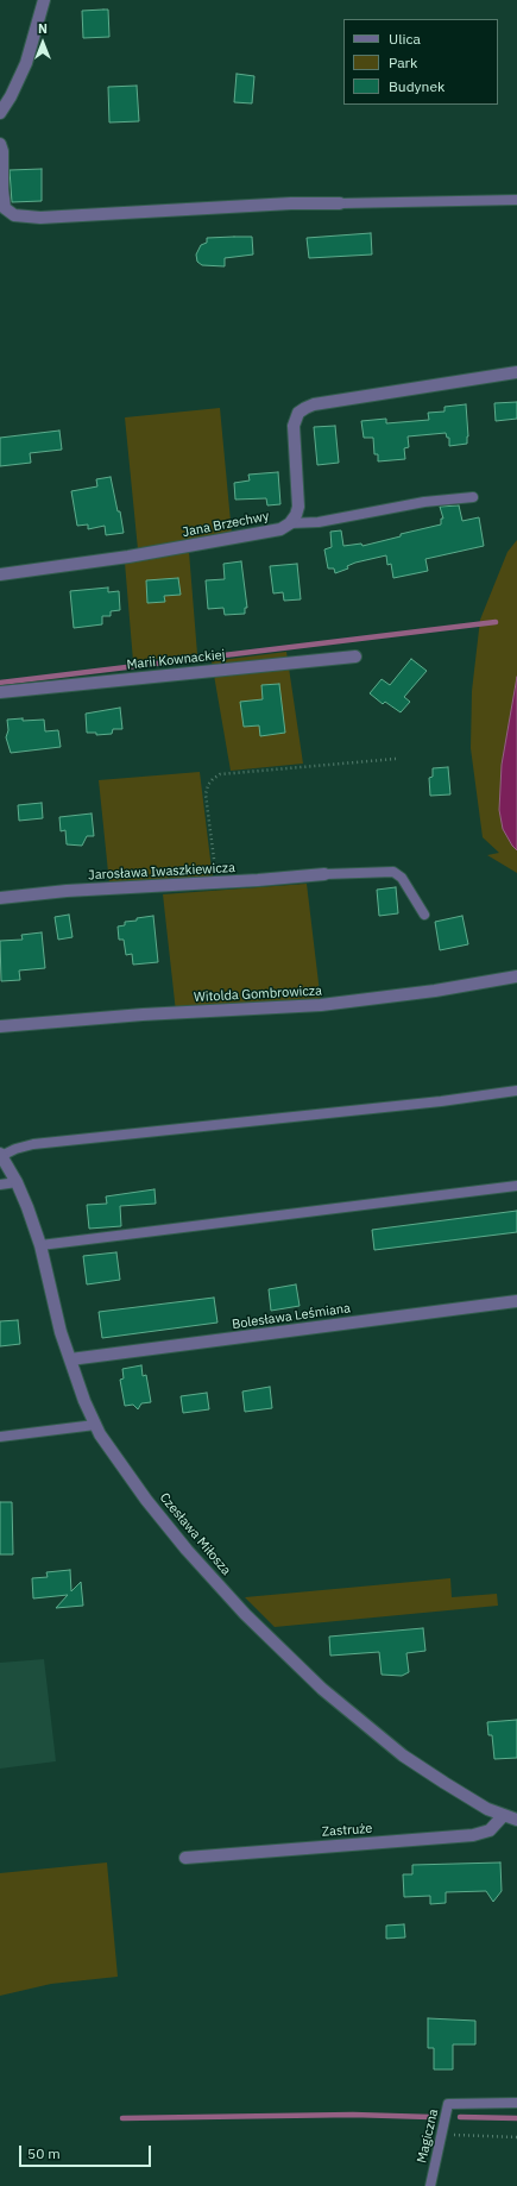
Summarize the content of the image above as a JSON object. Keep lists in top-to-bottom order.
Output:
{
  "streets": {
    "street": [
      "Jana Brzechwy",
      "Marii Kownackiej",
      "Jarosława Iwaszkiewicza",
      "Witolda Gombrowicza",
      "Bolesława Leśmiana",
      "Czesława Miłosza",
      "Zastruże"
    ],
    "lane": ["Magiczna"]
  },
  "crossings": [
    ["Bolesława Leśmiana", "Czesława Miłosza"],
    ["Czesława Miłosza", "Zastruże"]
  ],
  "legend": ["Ulica", "Park", "Budynek"],
  "scale_bar": "50 m",
  "north": "top"
}
